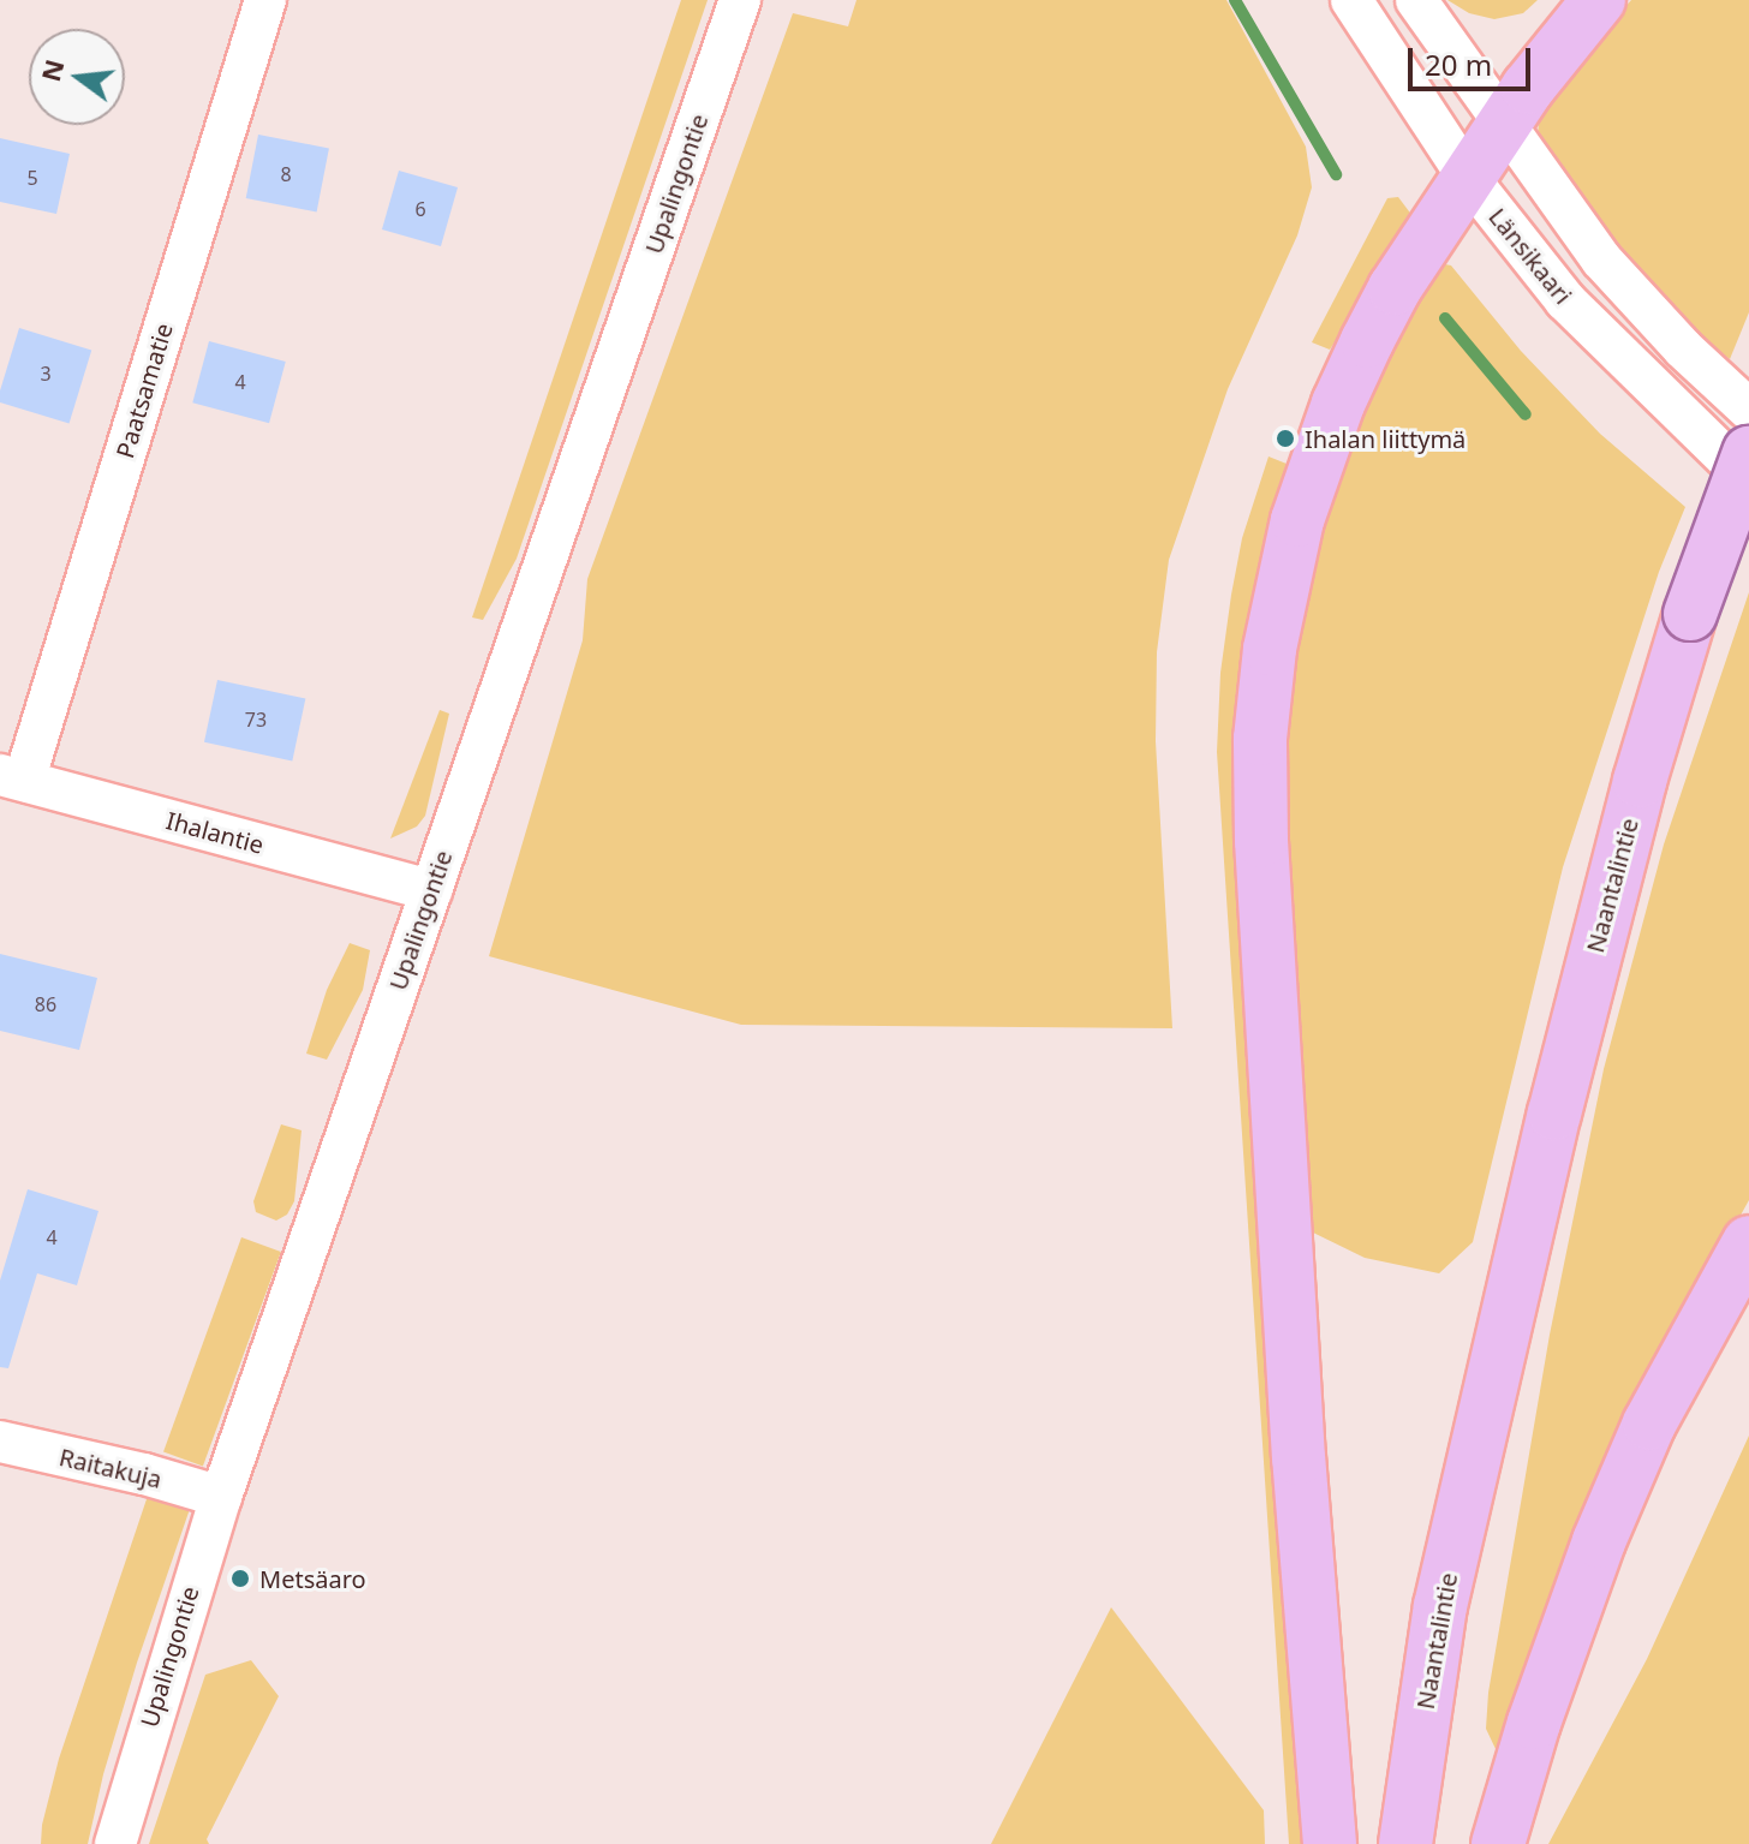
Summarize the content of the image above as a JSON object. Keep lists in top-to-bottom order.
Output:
{
  "streets": {
    "main road": ["Naantalintie"],
    "street": [
      "Upalingontie",
      "Länsikaari",
      "Paatsamatie",
      "Ihalantie",
      "Raitakuja"
    ]
  },
  "crossings": [
    ["Upalingontie", "Ihalantie"],
    ["Upalingontie", "Raitakuja"],
    ["Paatsamatie", "Ihalantie"]
  ],
  "places": ["Ihalan liittymä", "Metsäaro"],
  "house_numbers": [
    "8",
    "5",
    "6",
    "3",
    "4",
    "73",
    "86",
    "4"
  ],
  "scale_bar": "20 m",
  "north": "left"
}
